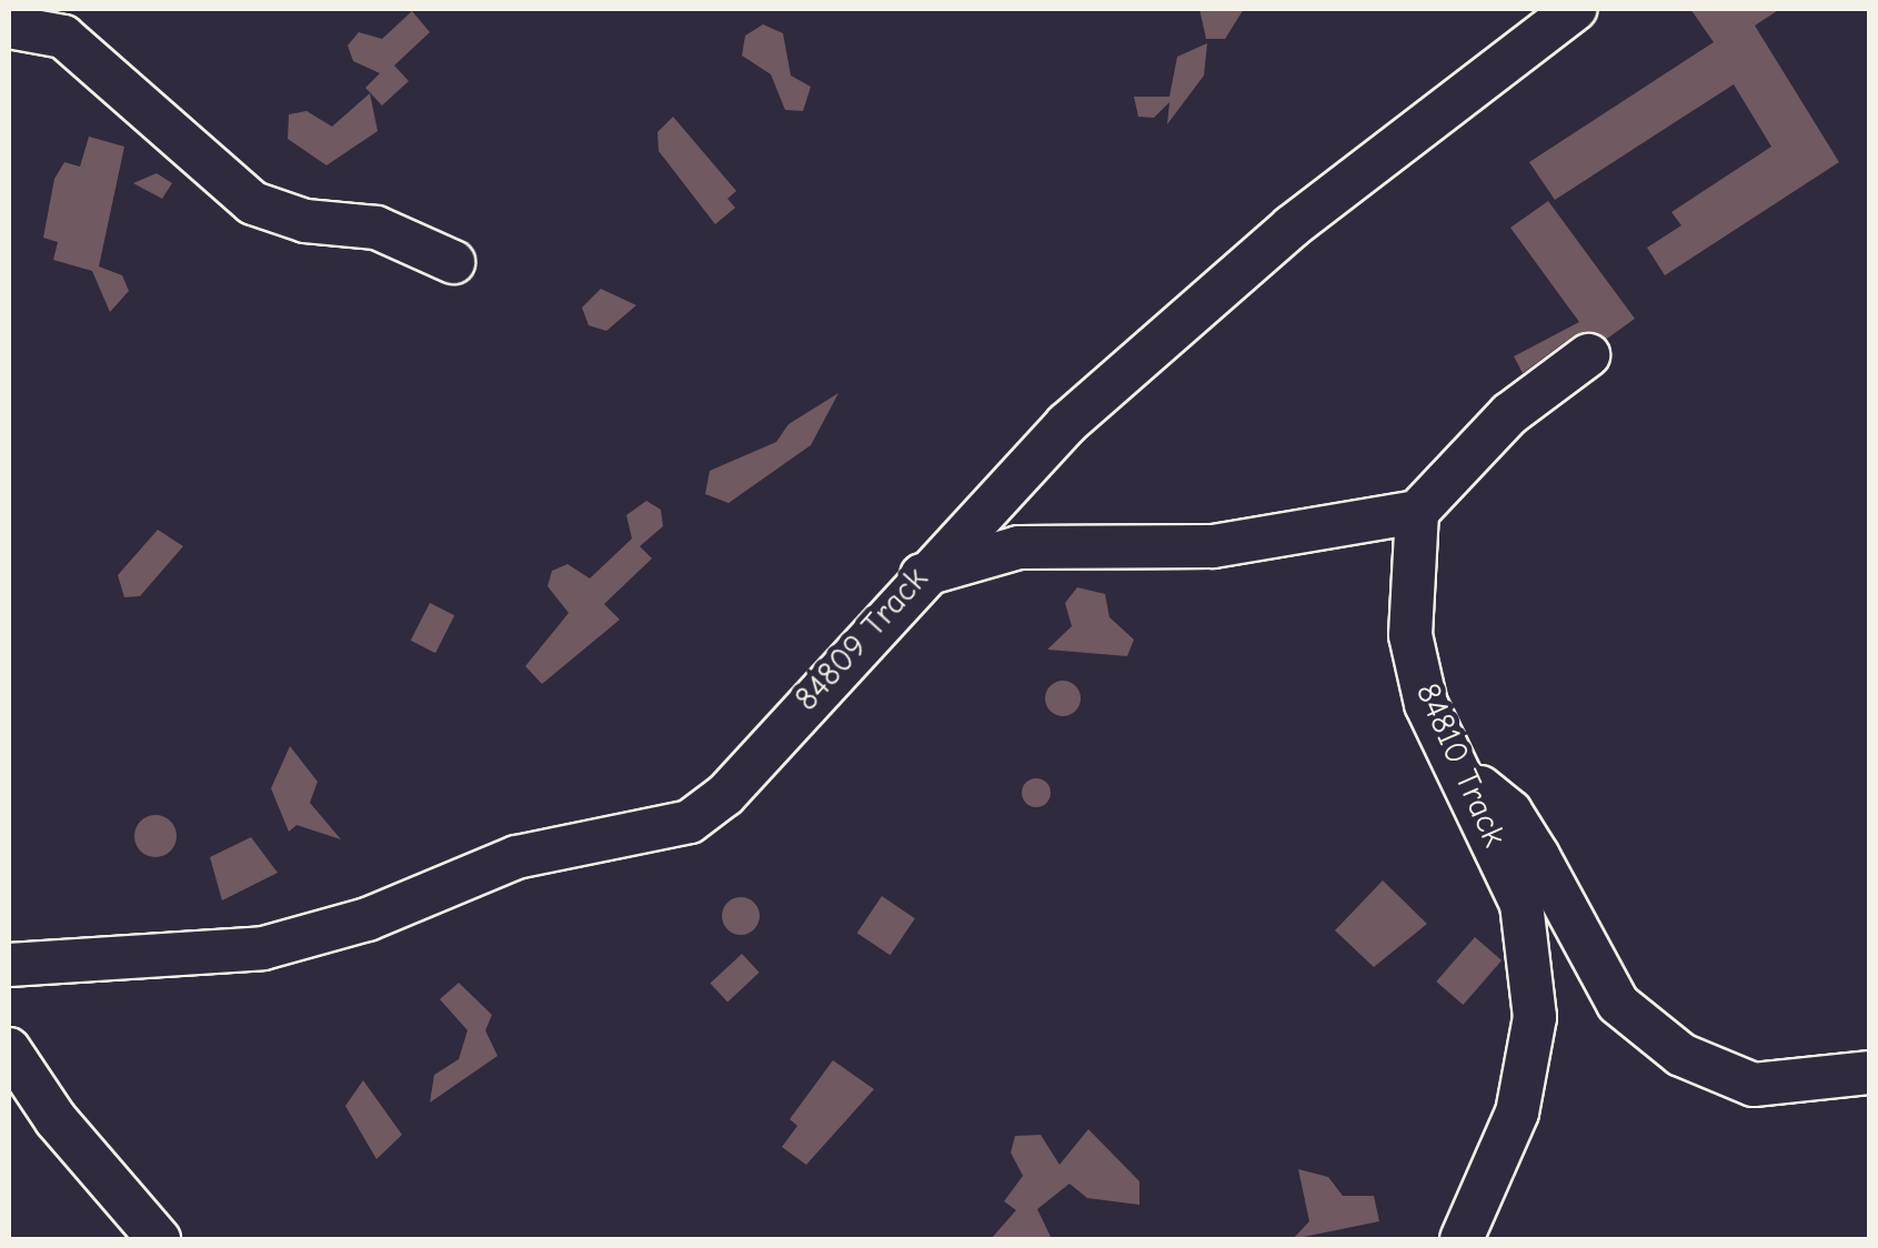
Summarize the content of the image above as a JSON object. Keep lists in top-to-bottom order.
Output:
{
  "streets": {
    "street": ["84809 Track", "84810 Track"]
  }
}
